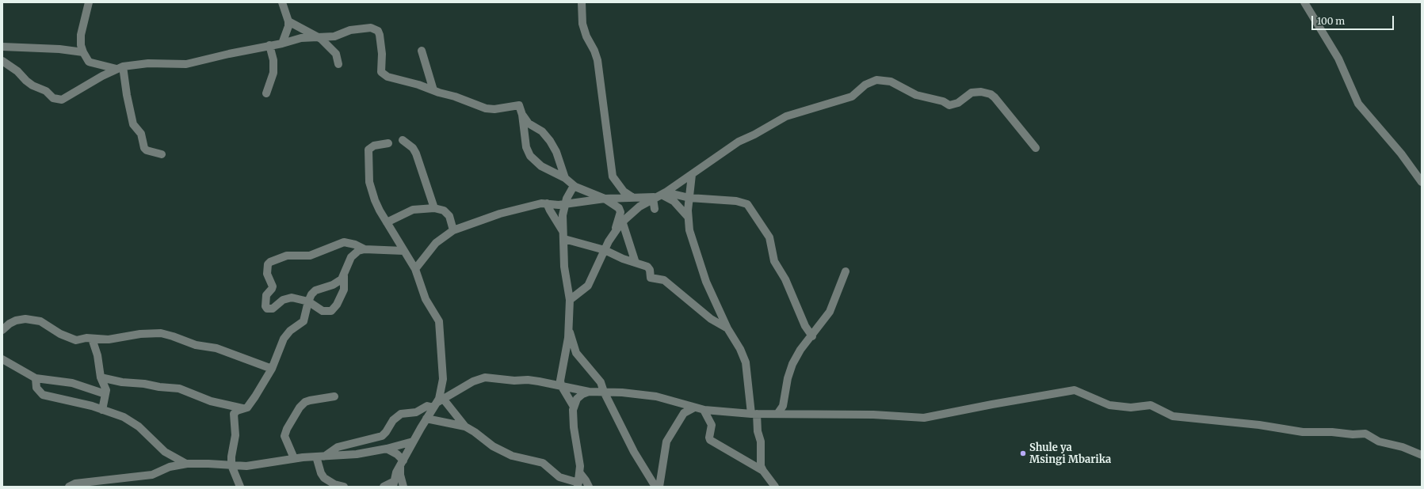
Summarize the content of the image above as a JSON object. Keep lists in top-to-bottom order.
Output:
{
  "places": ["Shule ya Msingi Mbarika"],
  "scale_bar": "100 m"
}
